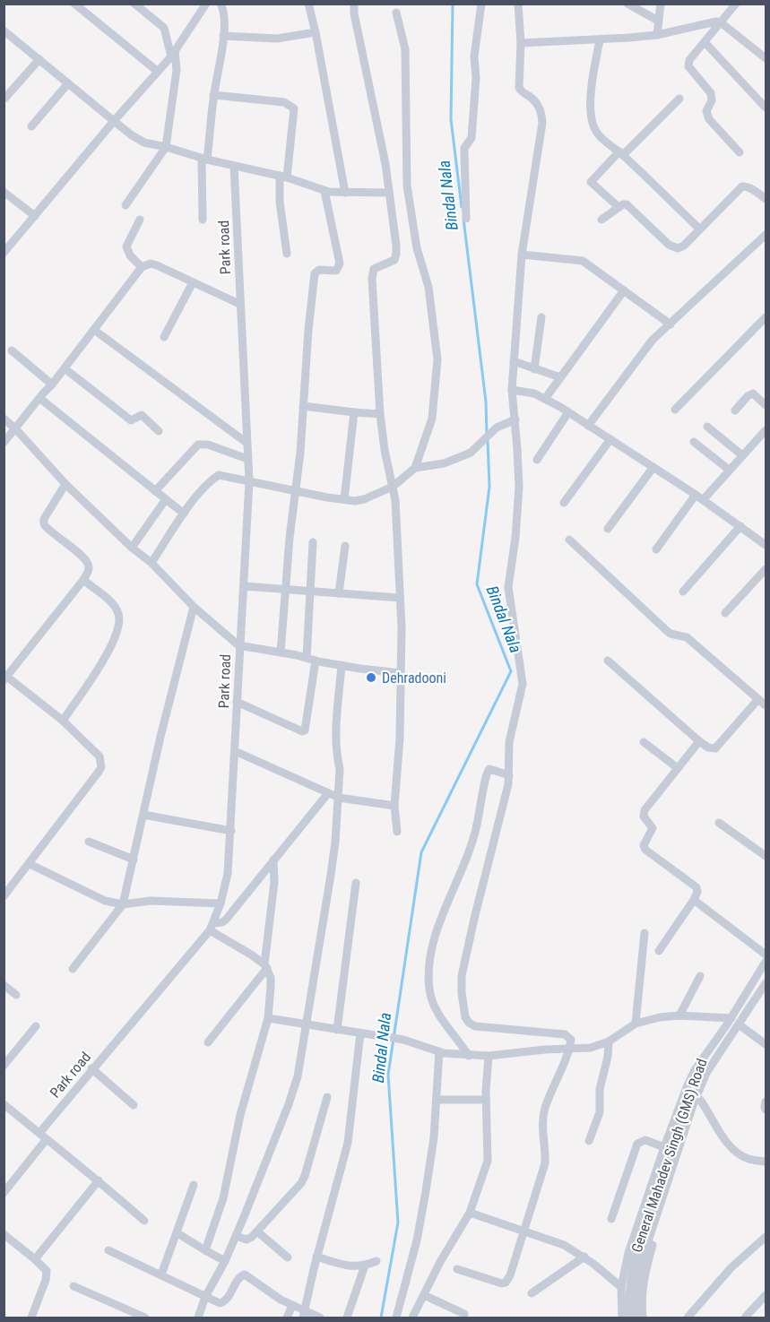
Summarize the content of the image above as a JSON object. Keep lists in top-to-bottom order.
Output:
{
  "streets": {
    "street": ["Park road", "General Mahadev Singh (GMS) Road"]
  },
  "water": ["Bindal Nala"],
  "places": ["Dehradooni"]
}
